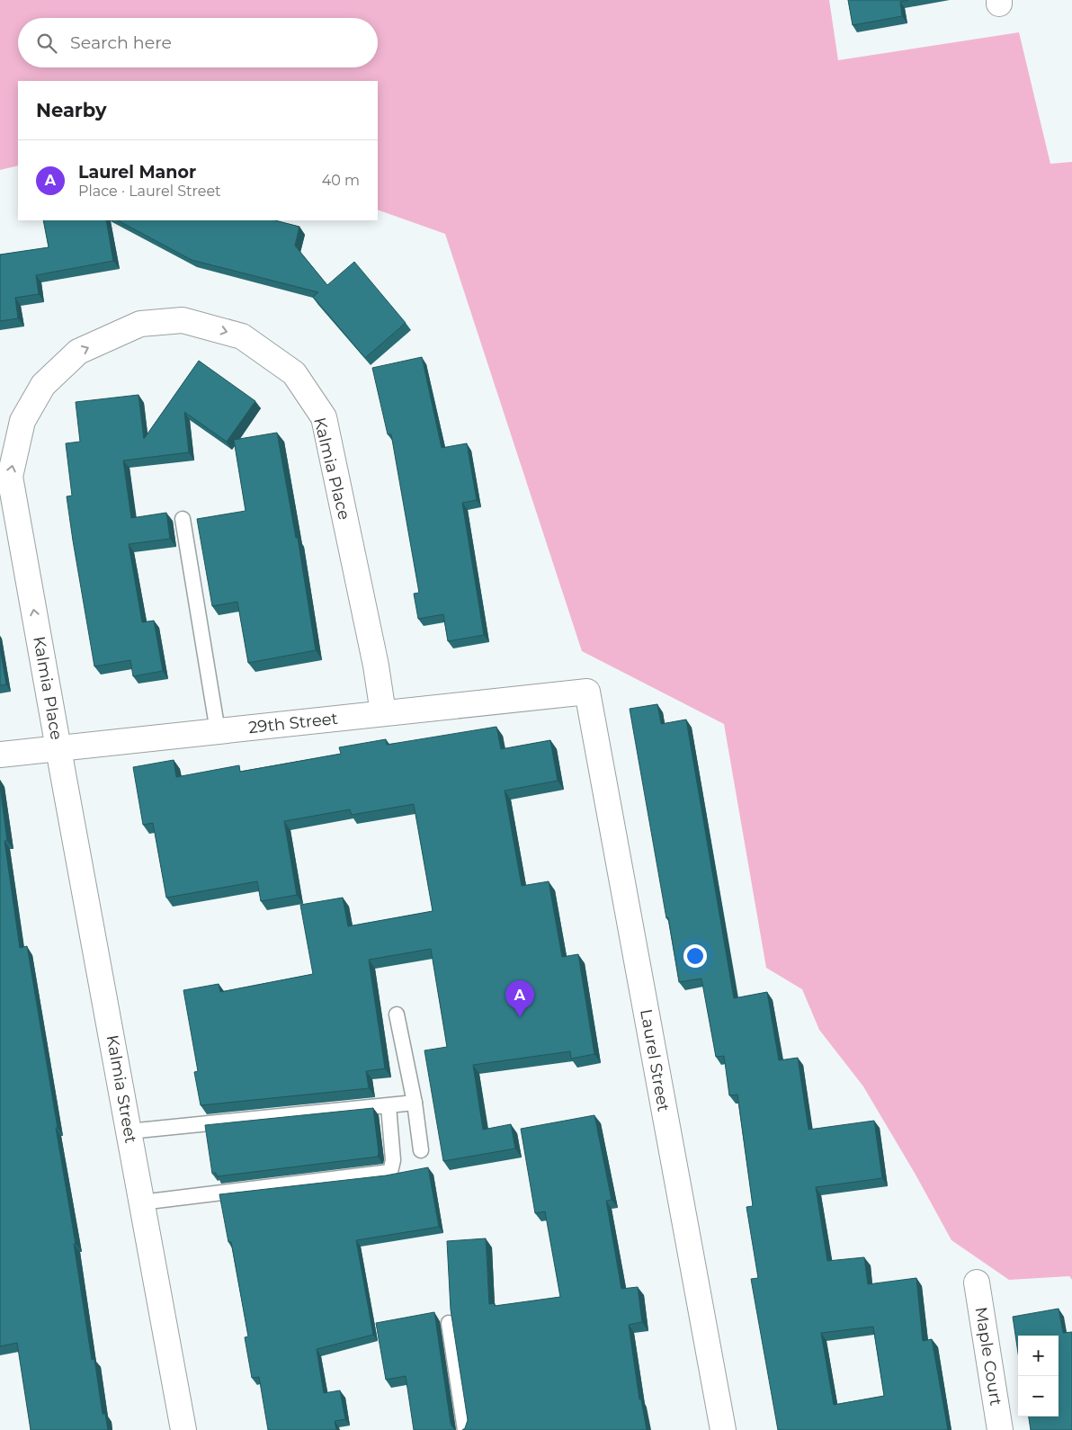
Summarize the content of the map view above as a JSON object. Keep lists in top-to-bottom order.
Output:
{
  "streets": {
    "street": [
      "Kalmia Place",
      "29th Street",
      "Laurel Street",
      "Kalmia Street",
      "Maple Court"
    ]
  },
  "crossings": [
    ["Kalmia Place", "29th Street"],
    ["Kalmia Place", "Kalmia Street"],
    ["29th Street", "Laurel Street"],
    ["29th Street", "Kalmia Street"]
  ],
  "page": {
    "search": "Search here",
    "heading": "Nearby",
    "list": [
      {
        "mark": "A",
        "name": "Laurel Manor",
        "note": "Place · Laurel Street",
        "value": "40 m"
      }
    ],
    "pins": "A",
    "map_buttons": ["+", "−"]
  }
}
